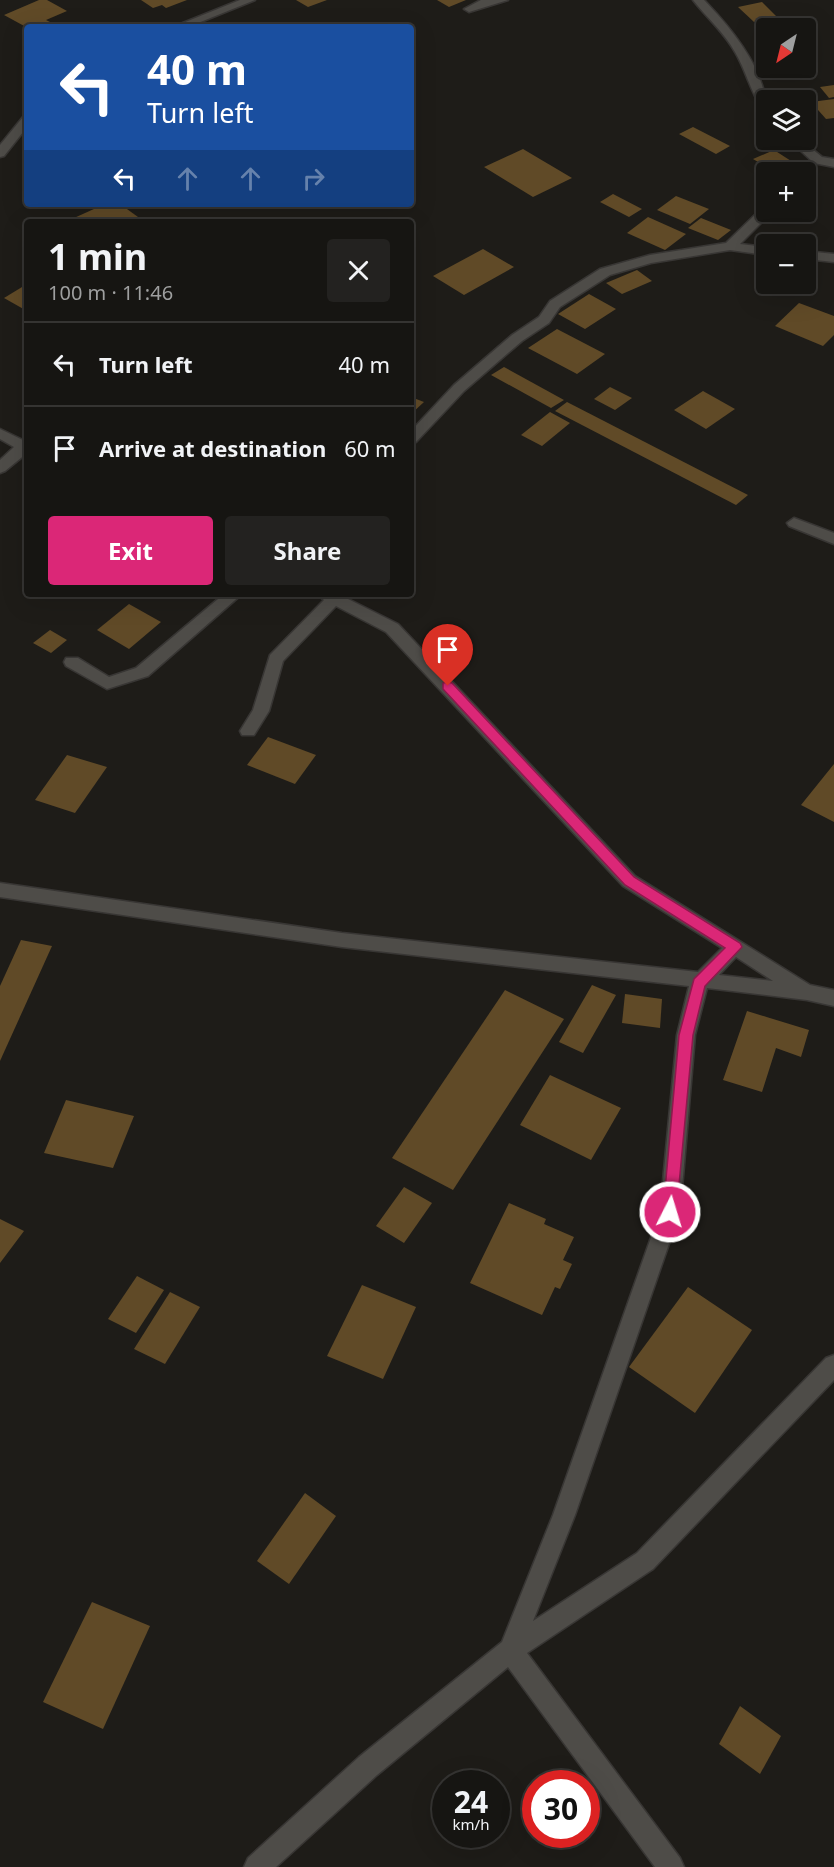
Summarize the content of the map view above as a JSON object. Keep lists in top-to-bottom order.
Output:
{
  "north": "bottom left",
  "page": {
    "map_buttons": ["+", "−"],
    "turn": ["40 m", "Turn left"],
    "heading": ["1 min", "100 m · 11:46"],
    "list": [
      {
        "name": "Turn left",
        "value": "40 m"
      },
      {
        "name": "Arrive at destination",
        "value": "60 m"
      }
    ],
    "buttons": ["Exit", "Share"],
    "speed": "24 km/h",
    "limit": "30"
  }
}
